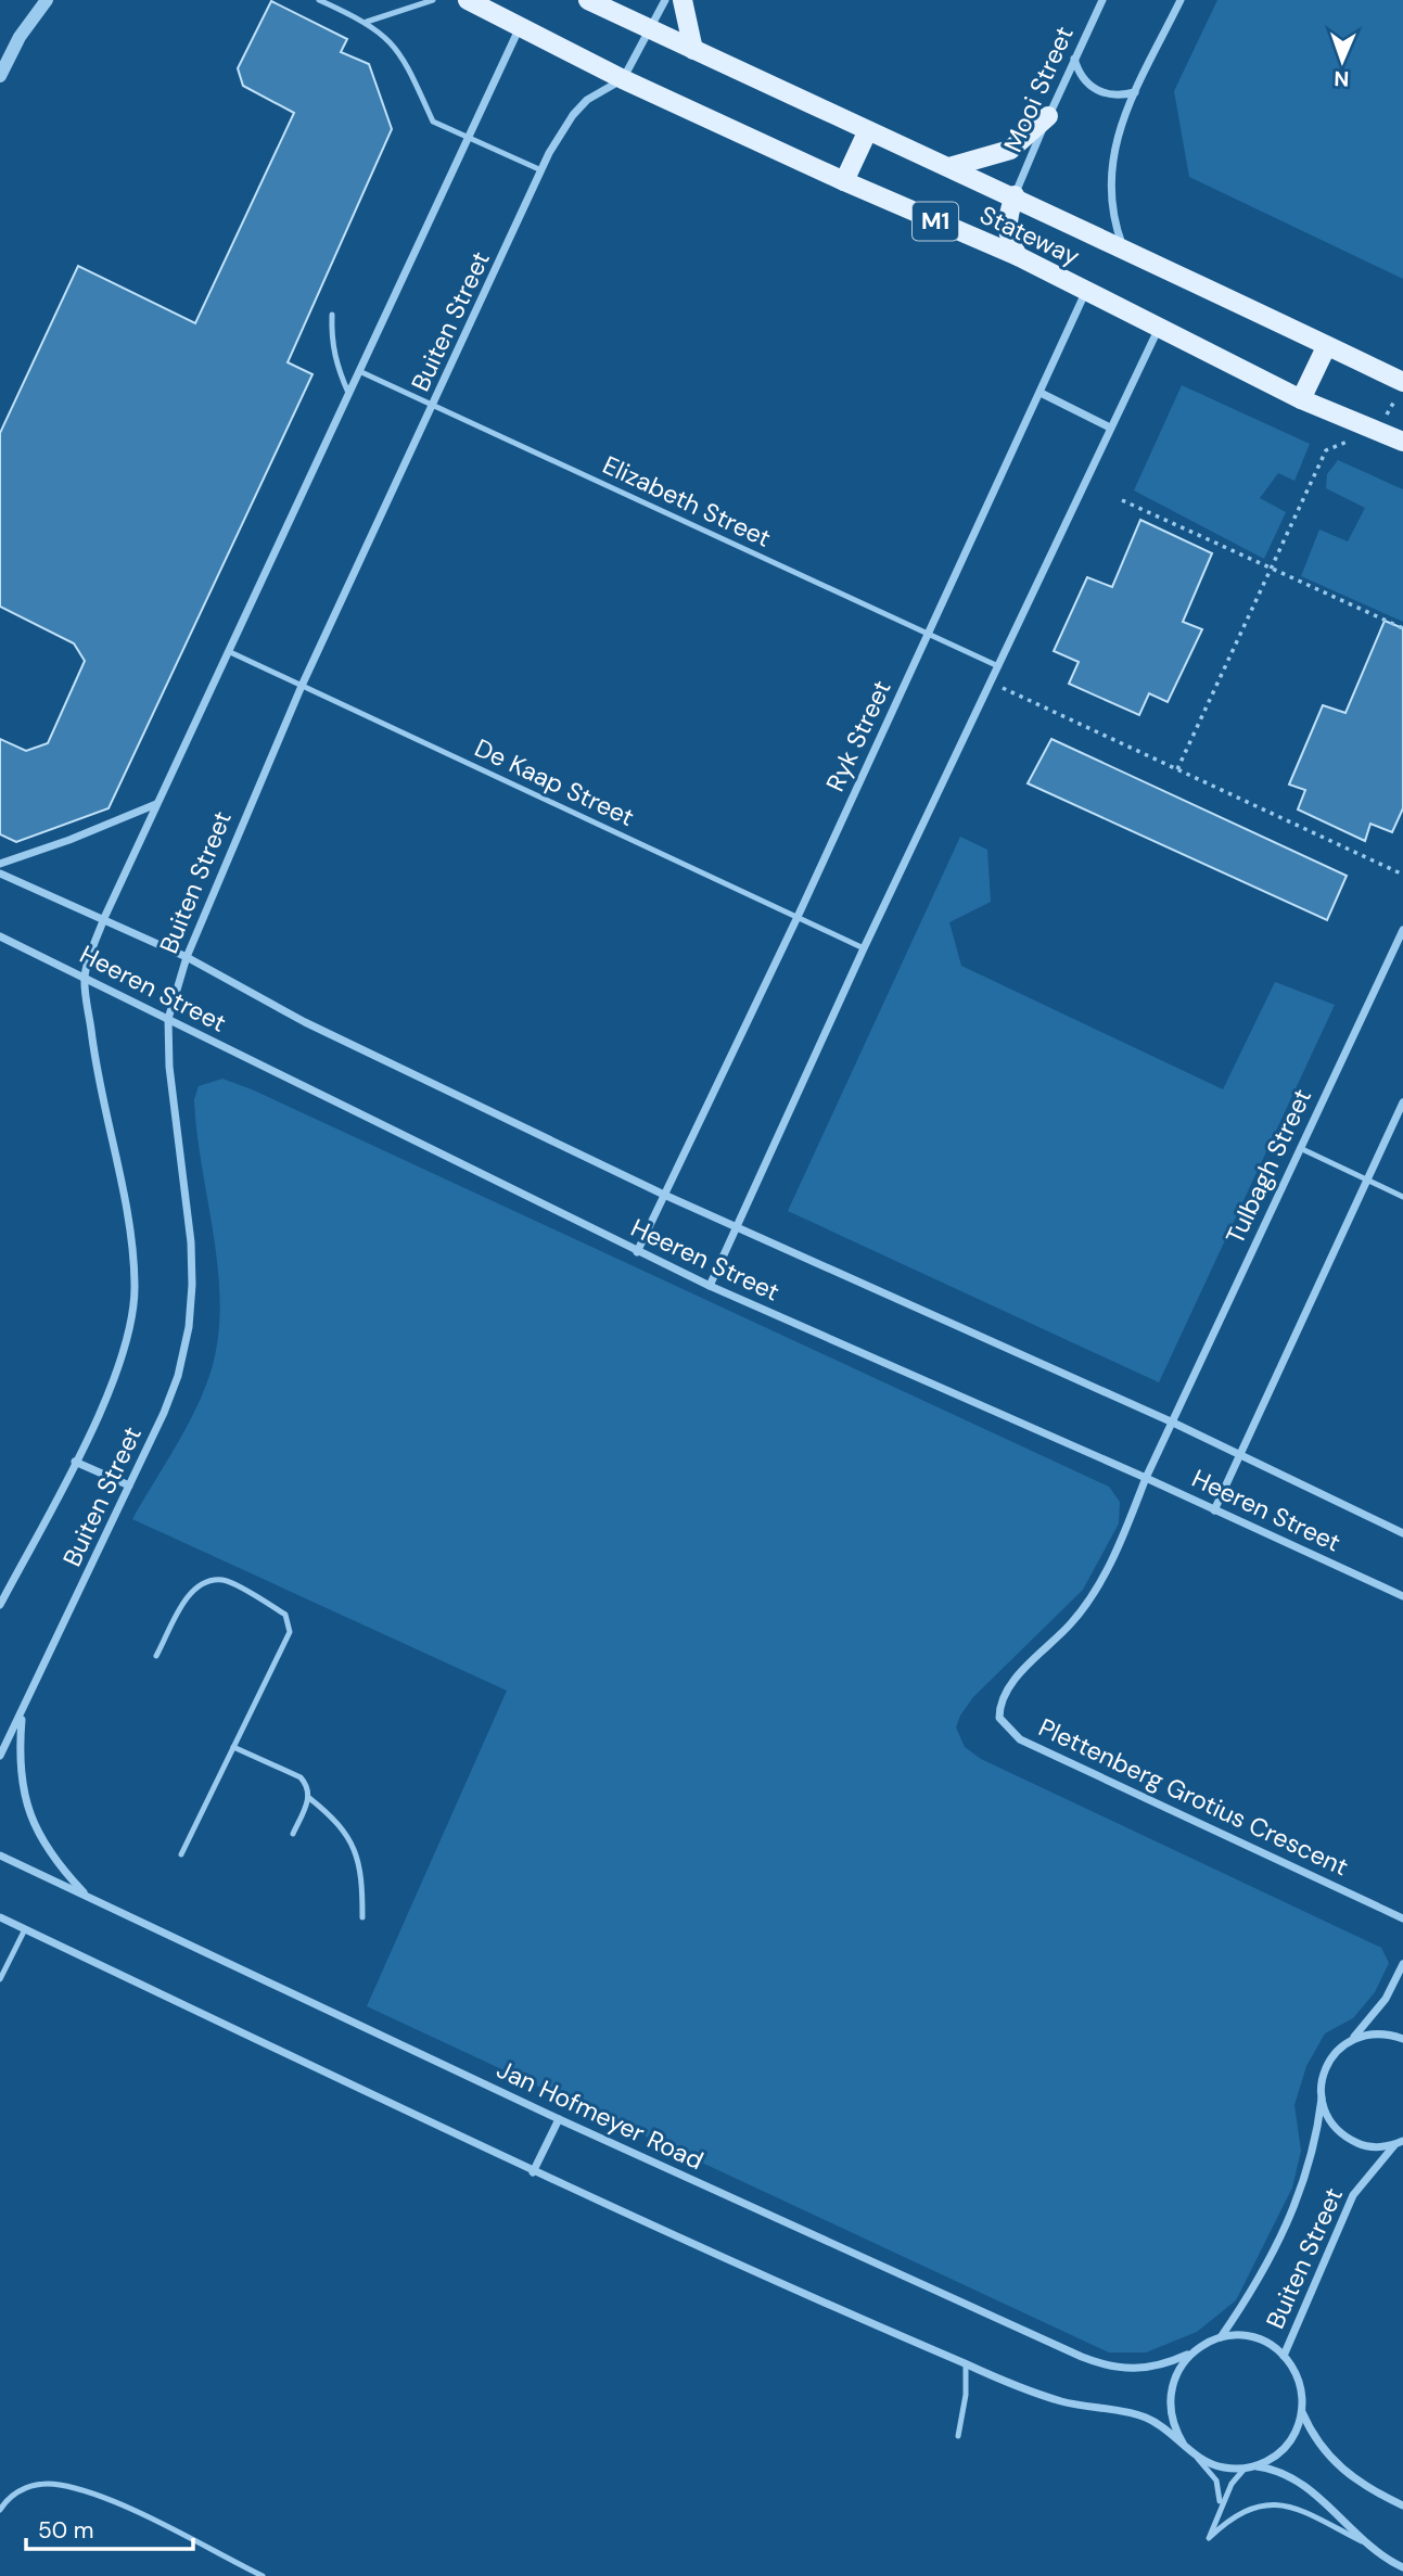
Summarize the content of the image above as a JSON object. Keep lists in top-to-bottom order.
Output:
{
  "streets": {
    "main road": ["M1", "Stateway"],
    "street": [
      "Mooi Street",
      "Buiten Street",
      "Ryk Street",
      "Heeren Street",
      "Tulbagh Street",
      "Plettenberg Grotius Crescent",
      "Jan Hofmeyer Road"
    ],
    "lane": ["Elizabeth Street", "De Kaap Street"]
  },
  "crossings": [
    ["Mooi Street", "Stateway"],
    ["Stateway", "Buiten Street"],
    ["Stateway", "Ryk Street"],
    ["Buiten Street", "Elizabeth Street"],
    ["Buiten Street", "De Kaap Street"],
    ["Buiten Street", "Heeren Street"],
    ["Buiten Street", "Jan Hofmeyer Road"],
    ["Elizabeth Street", "Ryk Street"],
    ["Ryk Street", "De Kaap Street"],
    ["Ryk Street", "Heeren Street"],
    ["Heeren Street", "Tulbagh Street"],
    ["Heeren Street", "Plettenberg Grotius Crescent"],
    ["Tulbagh Street", "Plettenberg Grotius Crescent"]
  ],
  "scale_bar": "50 m",
  "north": "bottom"
}
